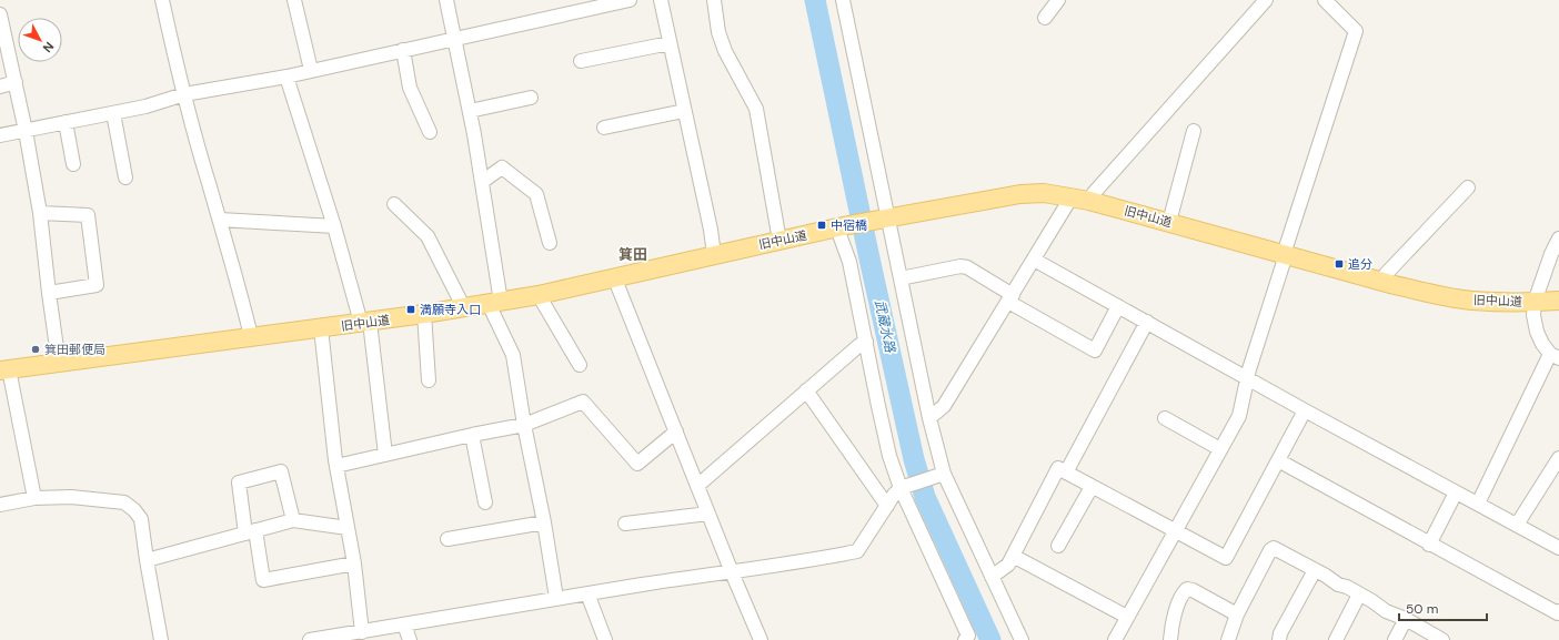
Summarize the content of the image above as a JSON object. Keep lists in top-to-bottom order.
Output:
{
  "streets": {
    "main road": ["旧中山道"]
  },
  "districts": ["箕田"],
  "water": ["武蔵水路"],
  "places": {
    "transit": ["中宿橋", "追分", "満願寺入口"],
    "other": ["箕田郵便局"]
  },
  "scale_bar": "50 m",
  "north": "bottom right"
}
